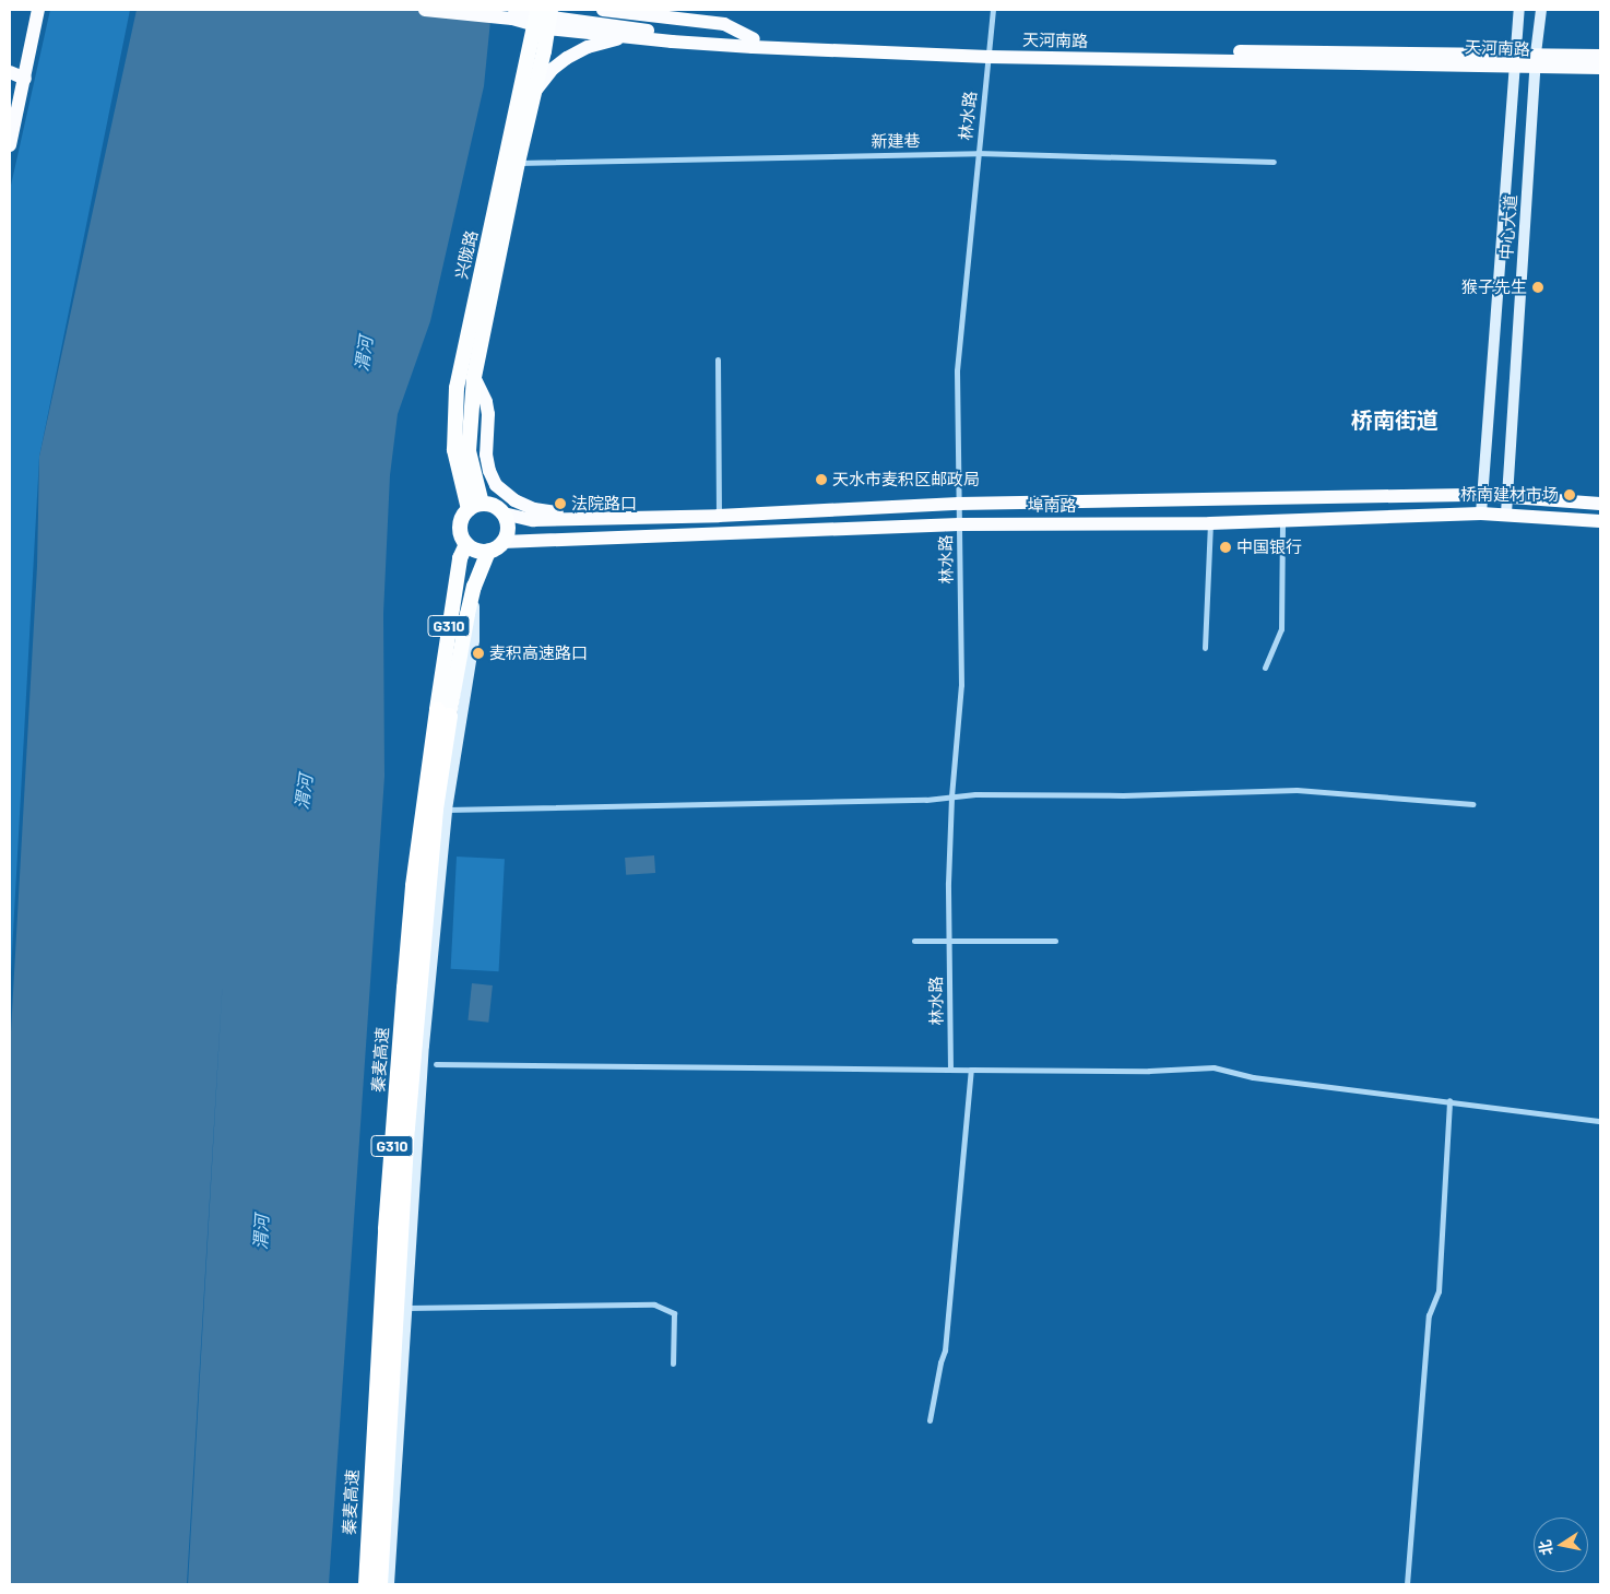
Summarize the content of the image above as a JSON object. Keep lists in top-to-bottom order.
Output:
{
  "streets": {
    "highway": ["兴陇路", "G310", "秦麦高速"],
    "main road": ["天河南路", "中心大道", "埠南路"],
    "street": ["林水路", "新建巷"]
  },
  "crossings": [
    ["天河南路", "林水路"],
    ["天河南路", "中心大道"],
    ["天河南路", "兴陇路"],
    ["林水路", "新建巷"],
    ["林水路", "埠南路"],
    ["新建巷", "兴陇路"],
    ["中心大道", "埠南路"],
    ["兴陇路", "埠南路"],
    ["兴陇路", "秦麦高速"],
    ["埠南路", "秦麦高速"]
  ],
  "districts": ["桥南街道"],
  "water": ["渭河"],
  "places": [
    "猴子先生",
    "天水市麦积区邮政局",
    "桥南建材市场",
    "法院路口",
    "中国银行",
    "麦积高速路口"
  ],
  "north": "left"
}
